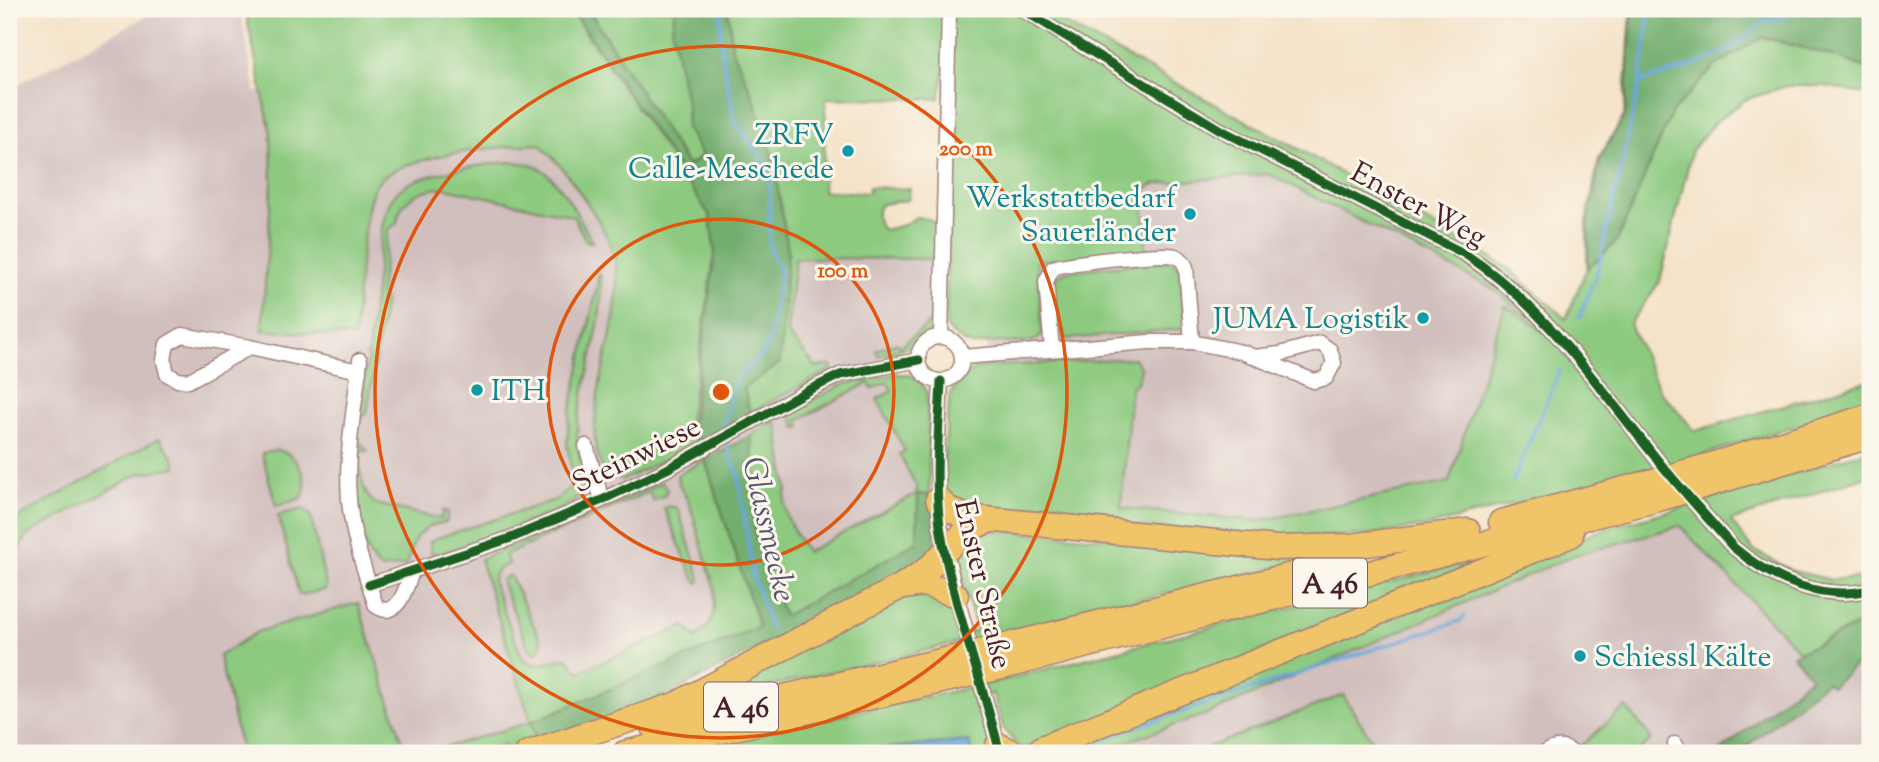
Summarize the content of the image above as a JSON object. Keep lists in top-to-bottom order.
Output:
{
  "streets": {
    "highway": ["A 46"],
    "street": ["Enster Weg", "Steinwiese", "Enster Straße"]
  },
  "crossings": [
    ["Steinwiese", "Enster Straße"]
  ],
  "water": ["Glassmecke"],
  "places": [
    "ZRFV Calle-Meschede",
    "Werkstattbedarf Sauerländer",
    "JUMA Logistik",
    "ITH",
    "Schiessl Kälte"
  ],
  "rings": ["200 m", "100 m"]
}
